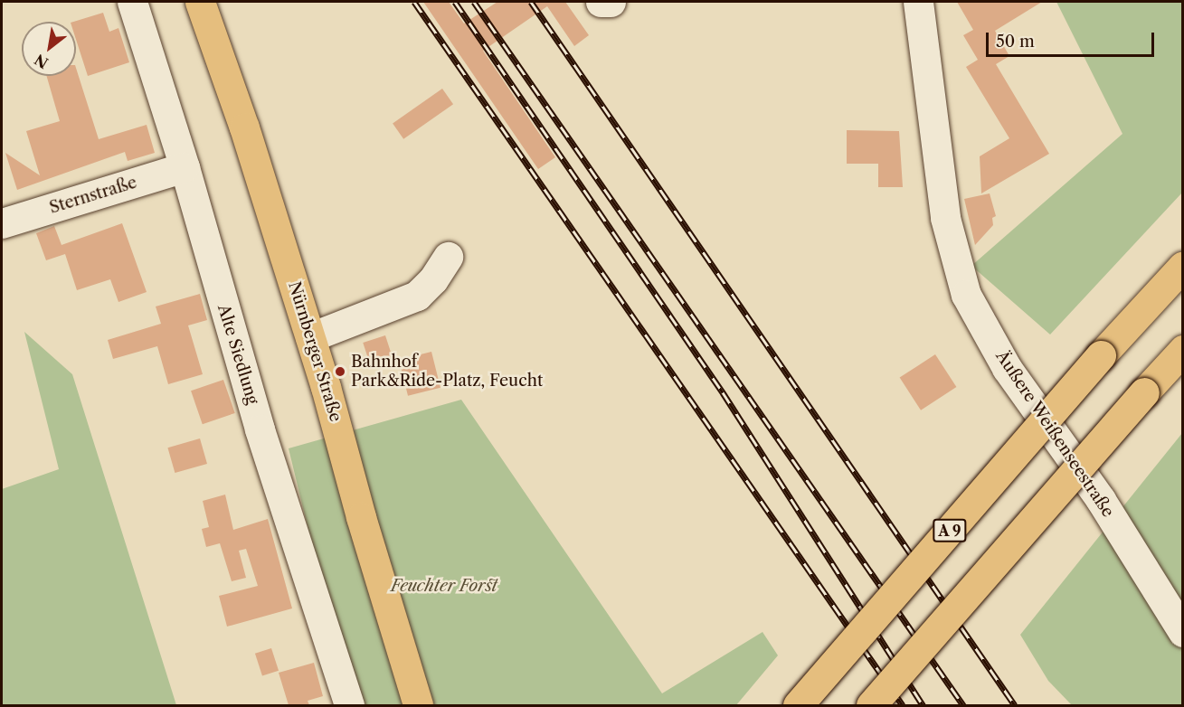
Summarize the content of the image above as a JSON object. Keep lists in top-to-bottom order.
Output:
{
  "streets": {
    "main road": ["Nürnberger Straße", "A 9"],
    "street": ["Sternstraße", "Alte Siedlung", "Äußere Weißenseestraße"]
  },
  "crossings": [
    ["Sternstraße", "Alte Siedlung"]
  ],
  "parks": ["Feuchter Forst"],
  "places": ["Bahnhof Park&Ride-Platz, Feucht"],
  "scale_bar": "50 m",
  "north": "bottom left"
}
